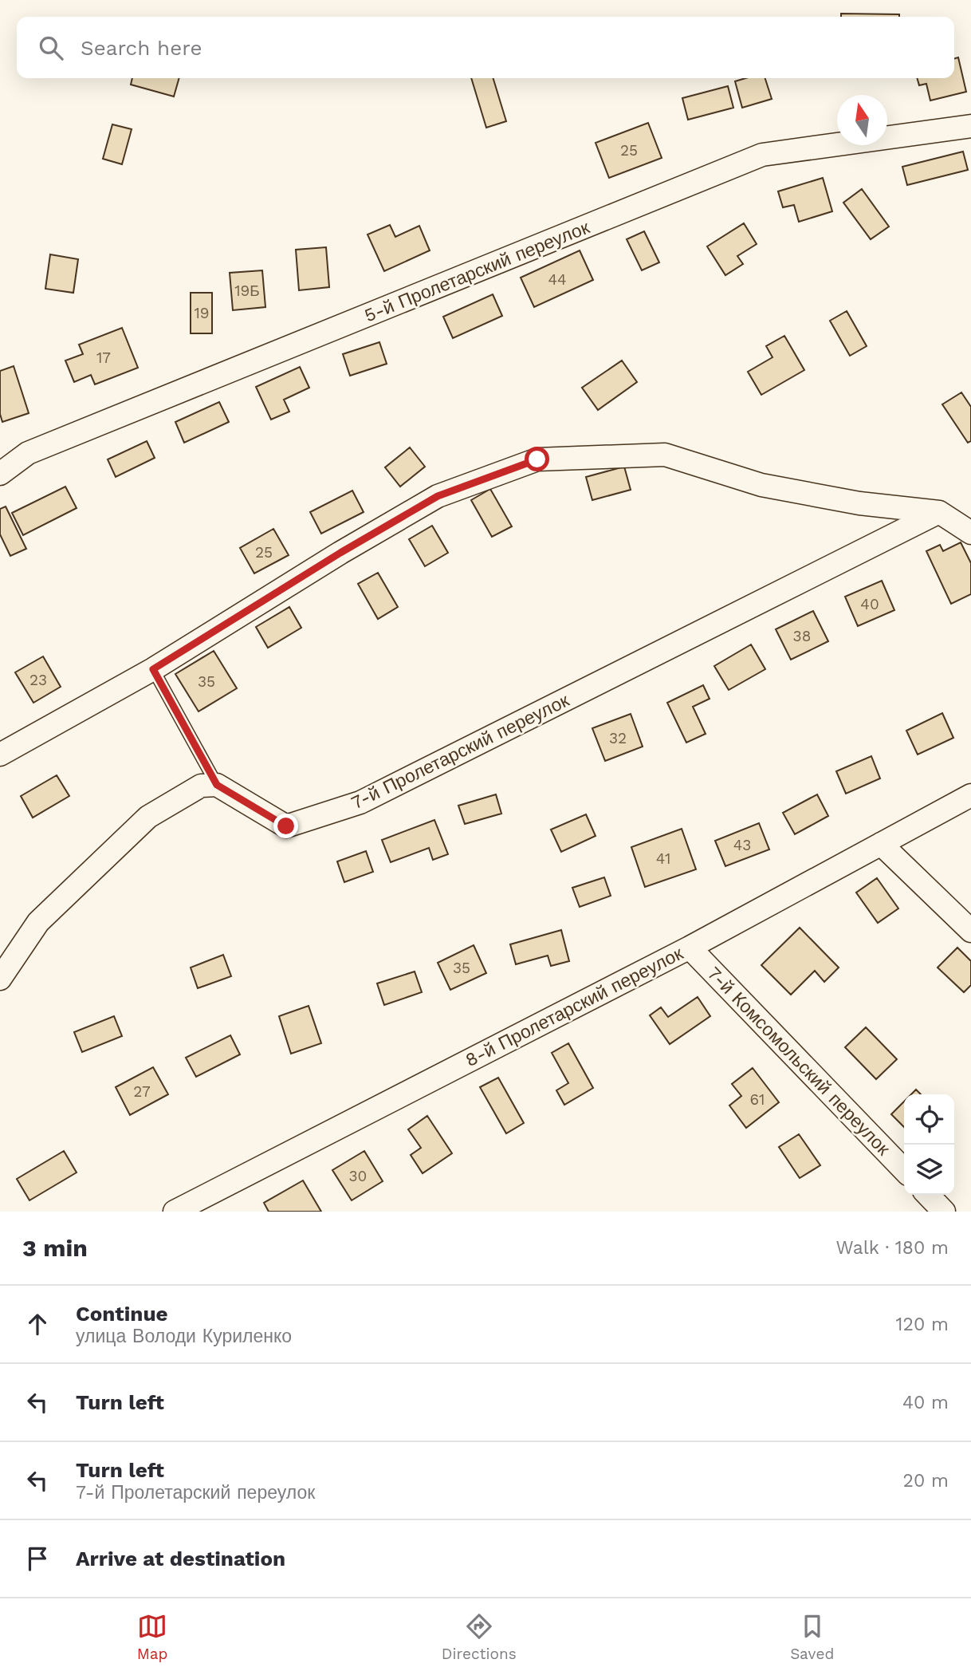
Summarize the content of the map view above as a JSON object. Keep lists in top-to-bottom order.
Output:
{
  "streets": {
    "street": [
      "5-й Пролетарский переулок",
      "7-й Пролетарский переулок",
      "8-й Пролетарский переулок",
      "7-й Комсомольский переулок"
    ]
  },
  "crossings": [
    ["8-й Пролетарский переулок", "7-й Комсомольский переулок"]
  ],
  "house_numbers": [
    "25",
    "44",
    "19Б",
    "19",
    "17",
    "25",
    "40",
    "38",
    "23",
    "35",
    "32",
    "43",
    "41",
    "35",
    "27",
    "61",
    "30"
  ],
  "north": "top",
  "page": {
    "search": "Search here",
    "heading": ["3 min", "Walk · 180 m"],
    "list": [
      ["Continue", "улица Володи Куриленко", "120 m"],
      ["Turn left", "40 m"],
      ["Turn left", "7-й Пролетарский переулок", "20 m"],
      "Arrive at destination"
    ],
    "nav": ["Map", "Directions", "Saved"]
  }
}
